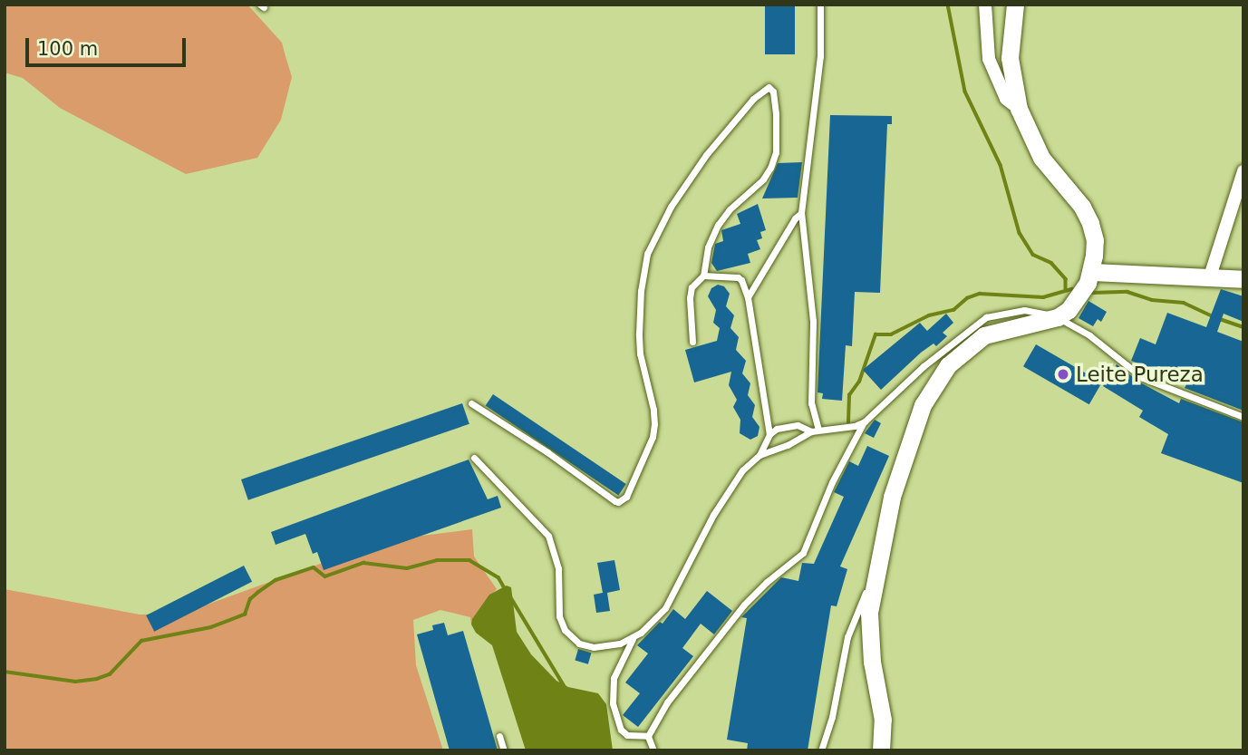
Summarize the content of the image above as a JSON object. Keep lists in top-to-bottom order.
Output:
{
  "places": ["Leite Pureza"],
  "scale_bar": "100 m"
}
